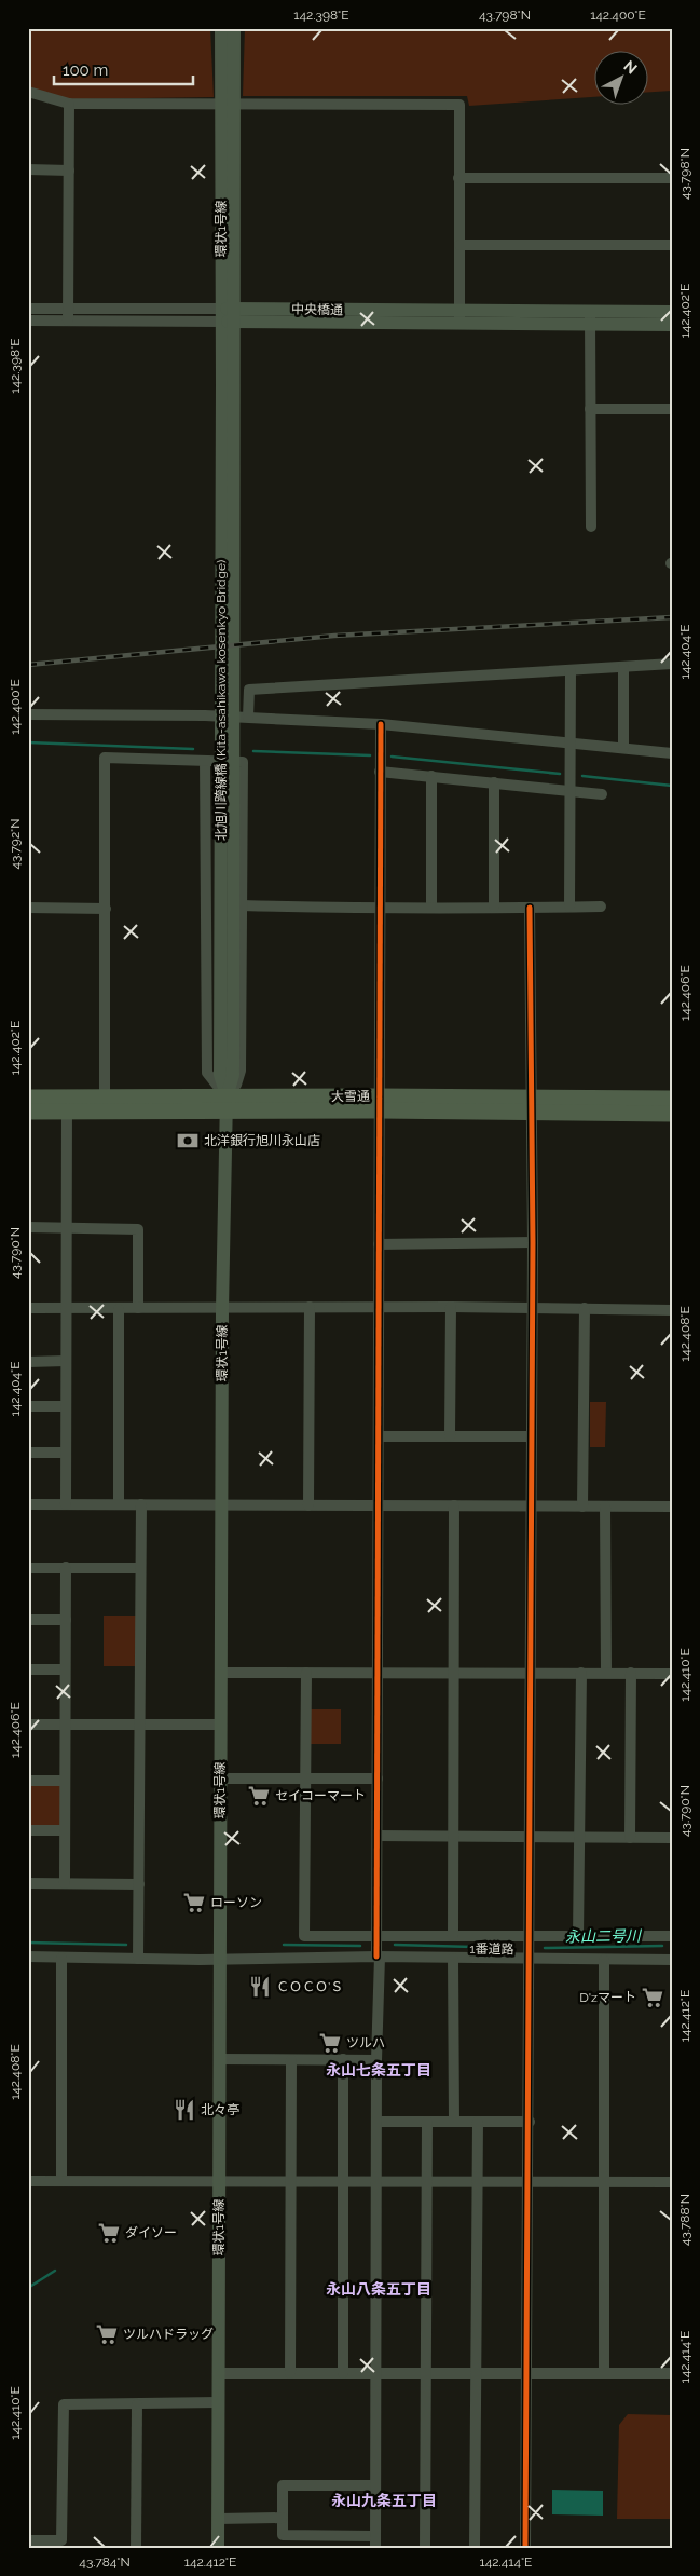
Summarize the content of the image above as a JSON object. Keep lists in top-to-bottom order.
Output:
{
  "streets": {
    "highway": ["大雪通"],
    "main road": ["環状1号線", "中央橋通", "北旭川跨線橋 (Kita-asahikawa kosenkyo Bridge)"],
    "street": ["1番道路"]
  },
  "crossings": [
    ["環状1号線", "中央橋通"],
    ["環状1号線", "北旭川跨線橋 (Kita-asahikawa kosenkyo Bridge)"],
    ["環状1号線", "大雪通"],
    ["環状1号線", "1番道路"]
  ],
  "districts": ["永山七条五丁目", "永山八条五丁目", "永山九条五丁目"],
  "water": ["永山二号川"],
  "places": {
    "bank": ["北洋銀行旭川永山店"],
    "supermarket": [
      "セイコーマート",
      "ローソン",
      "D'zマート",
      "ツルハ",
      "ダイソー",
      "ツルハドラッグ"
    ],
    "restaurant": ["ＣＯＣＯ’Ｓ", "北々亭"]
  },
  "scale_bar": "100 m",
  "north": "top right",
  "coordinates": [
    "142.398°E",
    "43.798°N",
    "142.400°E",
    "142.402°E",
    "142.404°E",
    "43.792°N",
    "142.406°E",
    "43.790°N",
    "142.408°E",
    "142.410°E",
    "142.412°E",
    "43.788°N",
    "142.414°E",
    "43.784°N"
  ]
}
